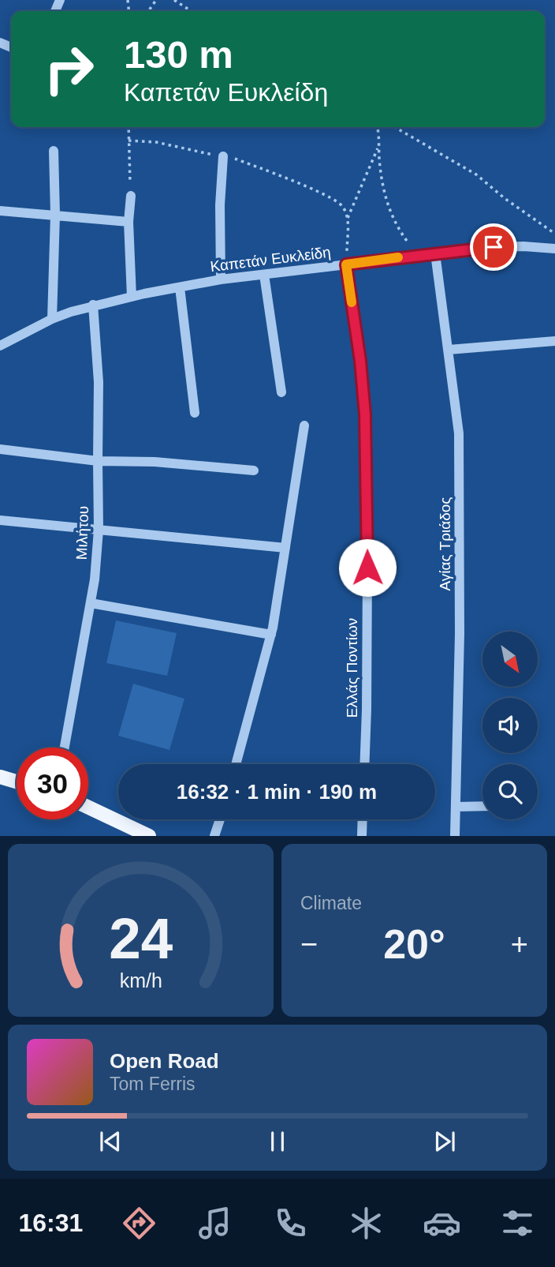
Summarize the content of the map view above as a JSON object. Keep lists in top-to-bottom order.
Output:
{
  "streets": {
    "street": [
      "Καπετάν Ευκλείδη",
      "Μιλήτου",
      "Αγίας Τριάδος",
      "Ελλάς Ποντίων"
    ]
  },
  "crossings": [
    ["Καπετάν Ευκλείδη", "Μιλήτου"],
    ["Καπετάν Ευκλείδη", "Αγίας Τριάδος"],
    ["Καπετάν Ευκλείδη", "Ελλάς Ποντίων"]
  ],
  "north": "bottom right",
  "page": {
    "turn": ["130 m", "Καπετάν Ευκλείδη"],
    "limit": "30",
    "trip": "16:32 · 1 min · 190 m",
    "tile": "Climate",
    "heat": ["−", "20°", "+"],
    "song": ["Open Road", "Tom Ferris"],
    "tabs": "16:31",
    "gauge": ["24", "km/h"]
  }
}
